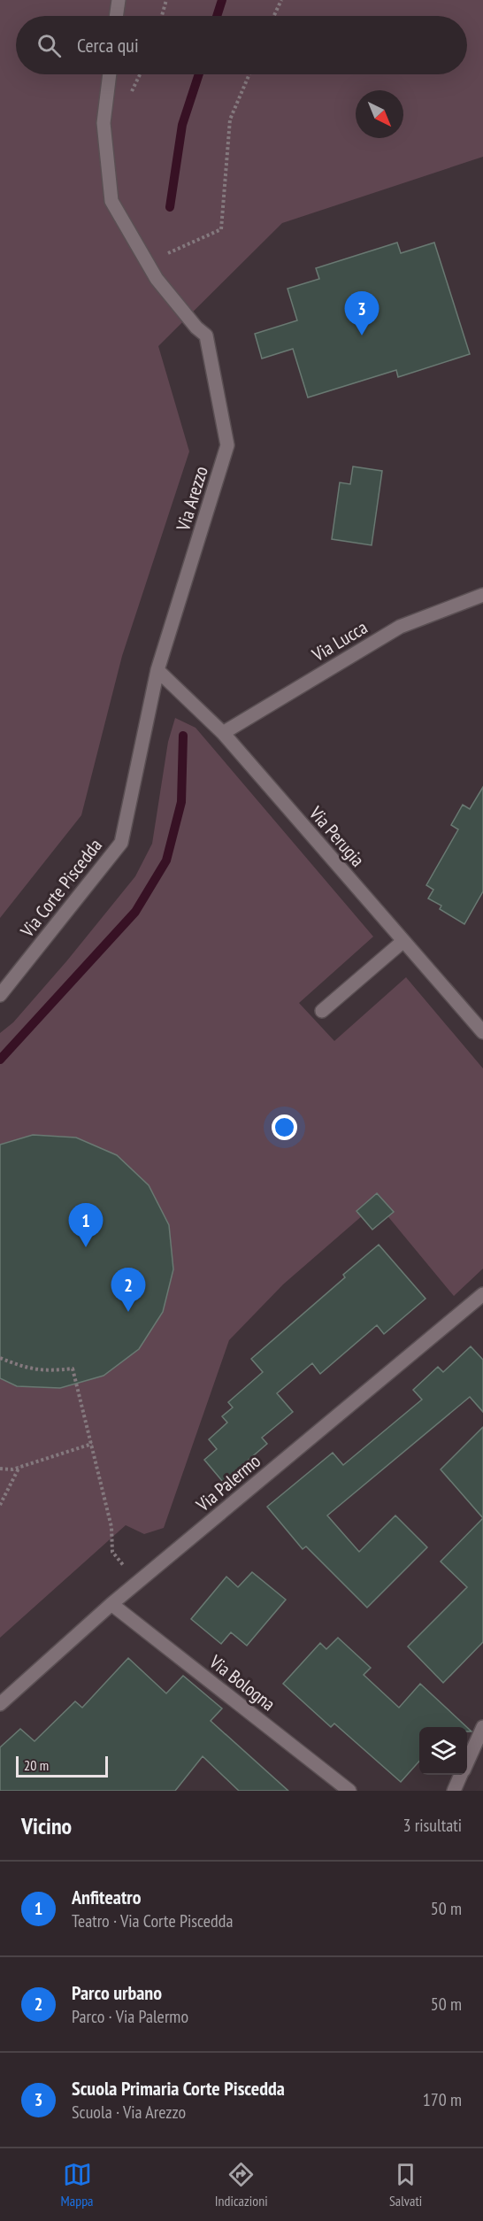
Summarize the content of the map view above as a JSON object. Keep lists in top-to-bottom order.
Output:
{
  "streets": {
    "street": [
      "Via Arezzo",
      "Via Lucca",
      "Via Perugia",
      "Via Corte Piscedda",
      "Via Palermo",
      "Via Bologna"
    ]
  },
  "crossings": [
    ["Via Arezzo", "Via Perugia"],
    ["Via Arezzo", "Via Corte Piscedda"],
    ["Via Lucca", "Via Perugia"],
    ["Via Perugia", "Via Corte Piscedda"],
    ["Via Palermo", "Via Bologna"]
  ],
  "scale_bar": "20 m",
  "north": "bottom right",
  "page": {
    "search": "Cerca qui",
    "pins": ["3", "1", "2"],
    "scale": "20 m",
    "heading": ["Vicino", "3 risultati"],
    "list": [
      {
        "mark": "1",
        "name": "Anfiteatro",
        "note": "Teatro · Via Corte Piscedda",
        "value": "50 m"
      },
      {
        "mark": "2",
        "name": "Parco urbano",
        "note": "Parco · Via Palermo",
        "value": "50 m"
      },
      {
        "mark": "3",
        "name": "Scuola Primaria Corte Piscedda",
        "note": "Scuola · Via Arezzo",
        "value": "170 m"
      }
    ],
    "nav": ["Mappa", "Indicazioni", "Salvati"]
  }
}
